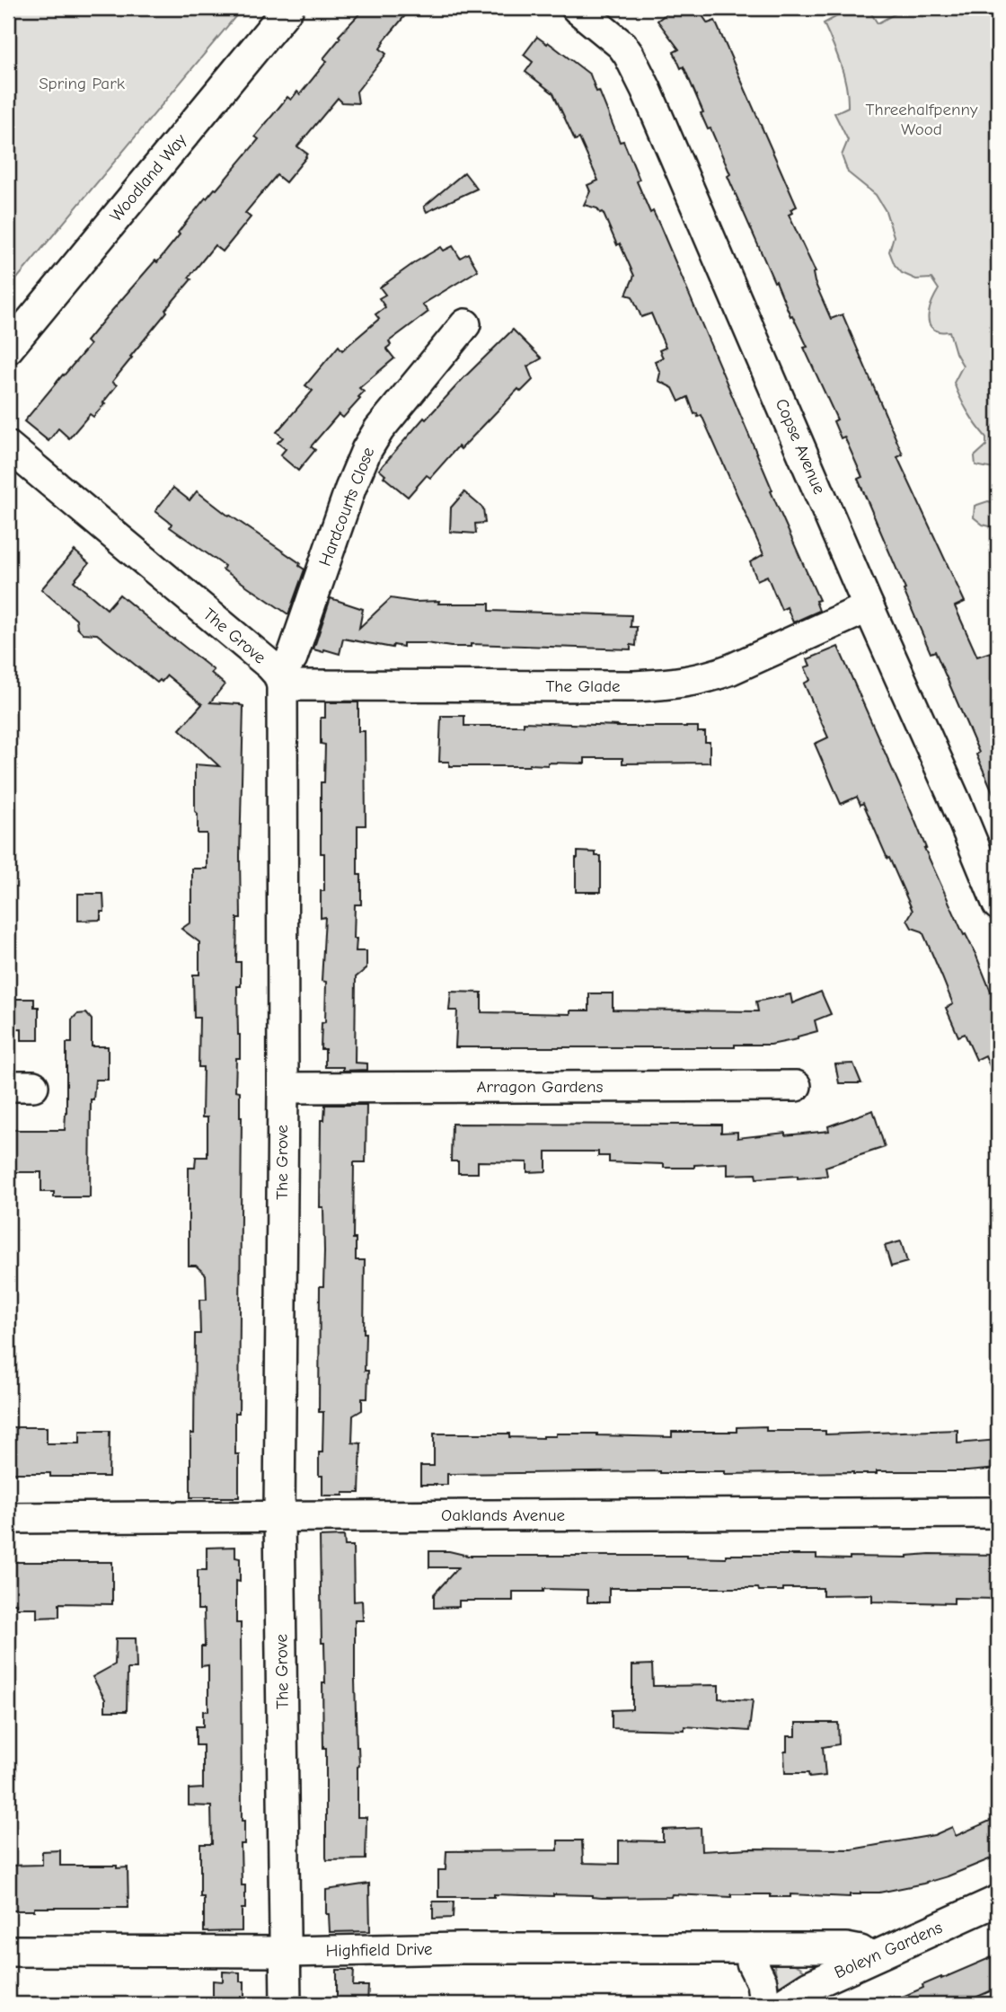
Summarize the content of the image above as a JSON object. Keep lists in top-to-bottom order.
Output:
{
  "streets": {
    "street": [
      "Woodland Way",
      "Copse Avenue",
      "Hardcourts Close",
      "The Grove",
      "The Glade",
      "Arragon Gardens",
      "Oaklands Avenue",
      "Highfield Drive",
      "Boleyn Gardens"
    ]
  },
  "crossings": [
    ["Copse Avenue", "The Glade"],
    ["Hardcourts Close", "The Grove"],
    ["Hardcourts Close", "The Glade"],
    ["The Grove", "The Glade"],
    ["The Grove", "Arragon Gardens"],
    ["The Grove", "Oaklands Avenue"],
    ["The Grove", "Highfield Drive"],
    ["Highfield Drive", "Boleyn Gardens"]
  ],
  "parks": ["Spring Park", "Threehalfpenny Wood"]
}
